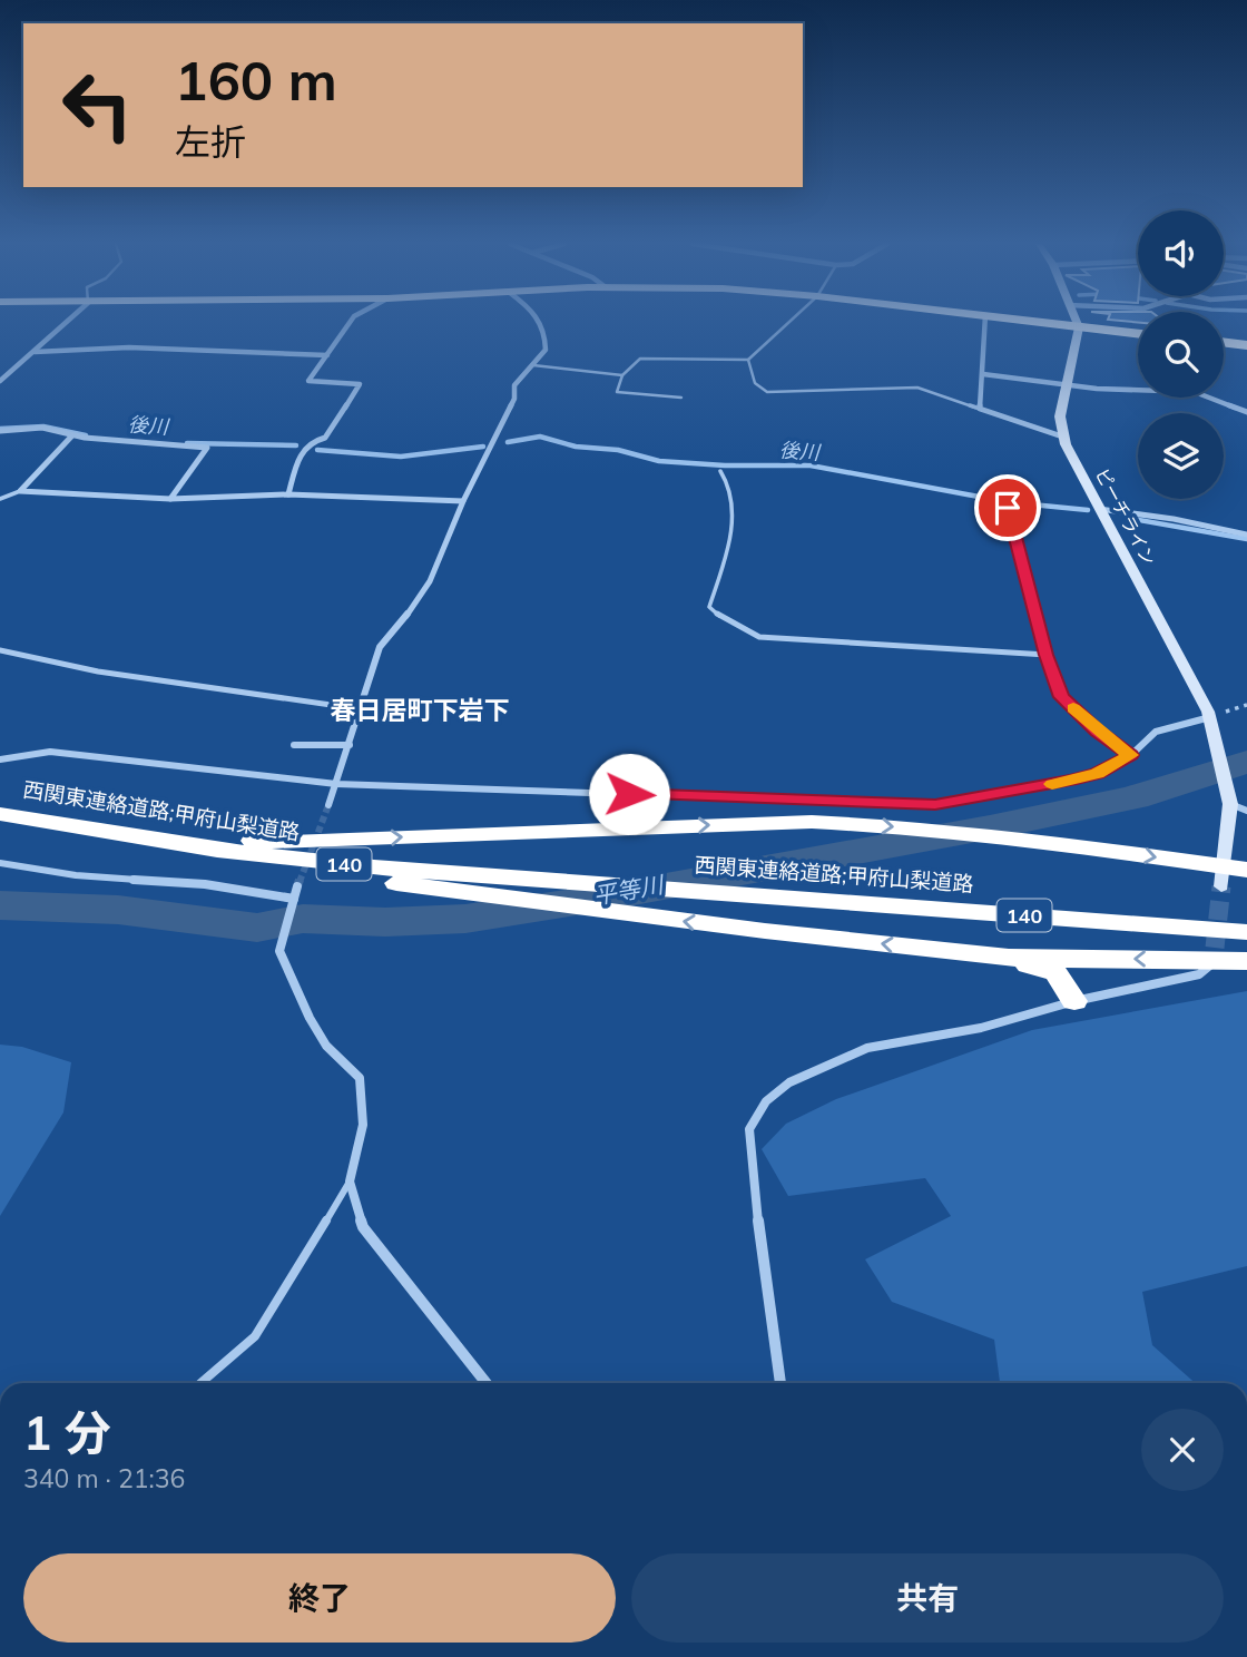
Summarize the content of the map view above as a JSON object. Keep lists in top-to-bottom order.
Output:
{
  "streets": {
    "highway": ["西関東連絡道路;甲府山梨道路", "140"],
    "street": ["ピーチライン"]
  },
  "districts": ["春日居町下岩下"],
  "water": ["後川", "平等川"],
  "page": {
    "turn": ["160 m", "左折"],
    "heading": ["1 分", "340 m · 21:36"],
    "buttons": ["終了", "共有"]
  }
}
